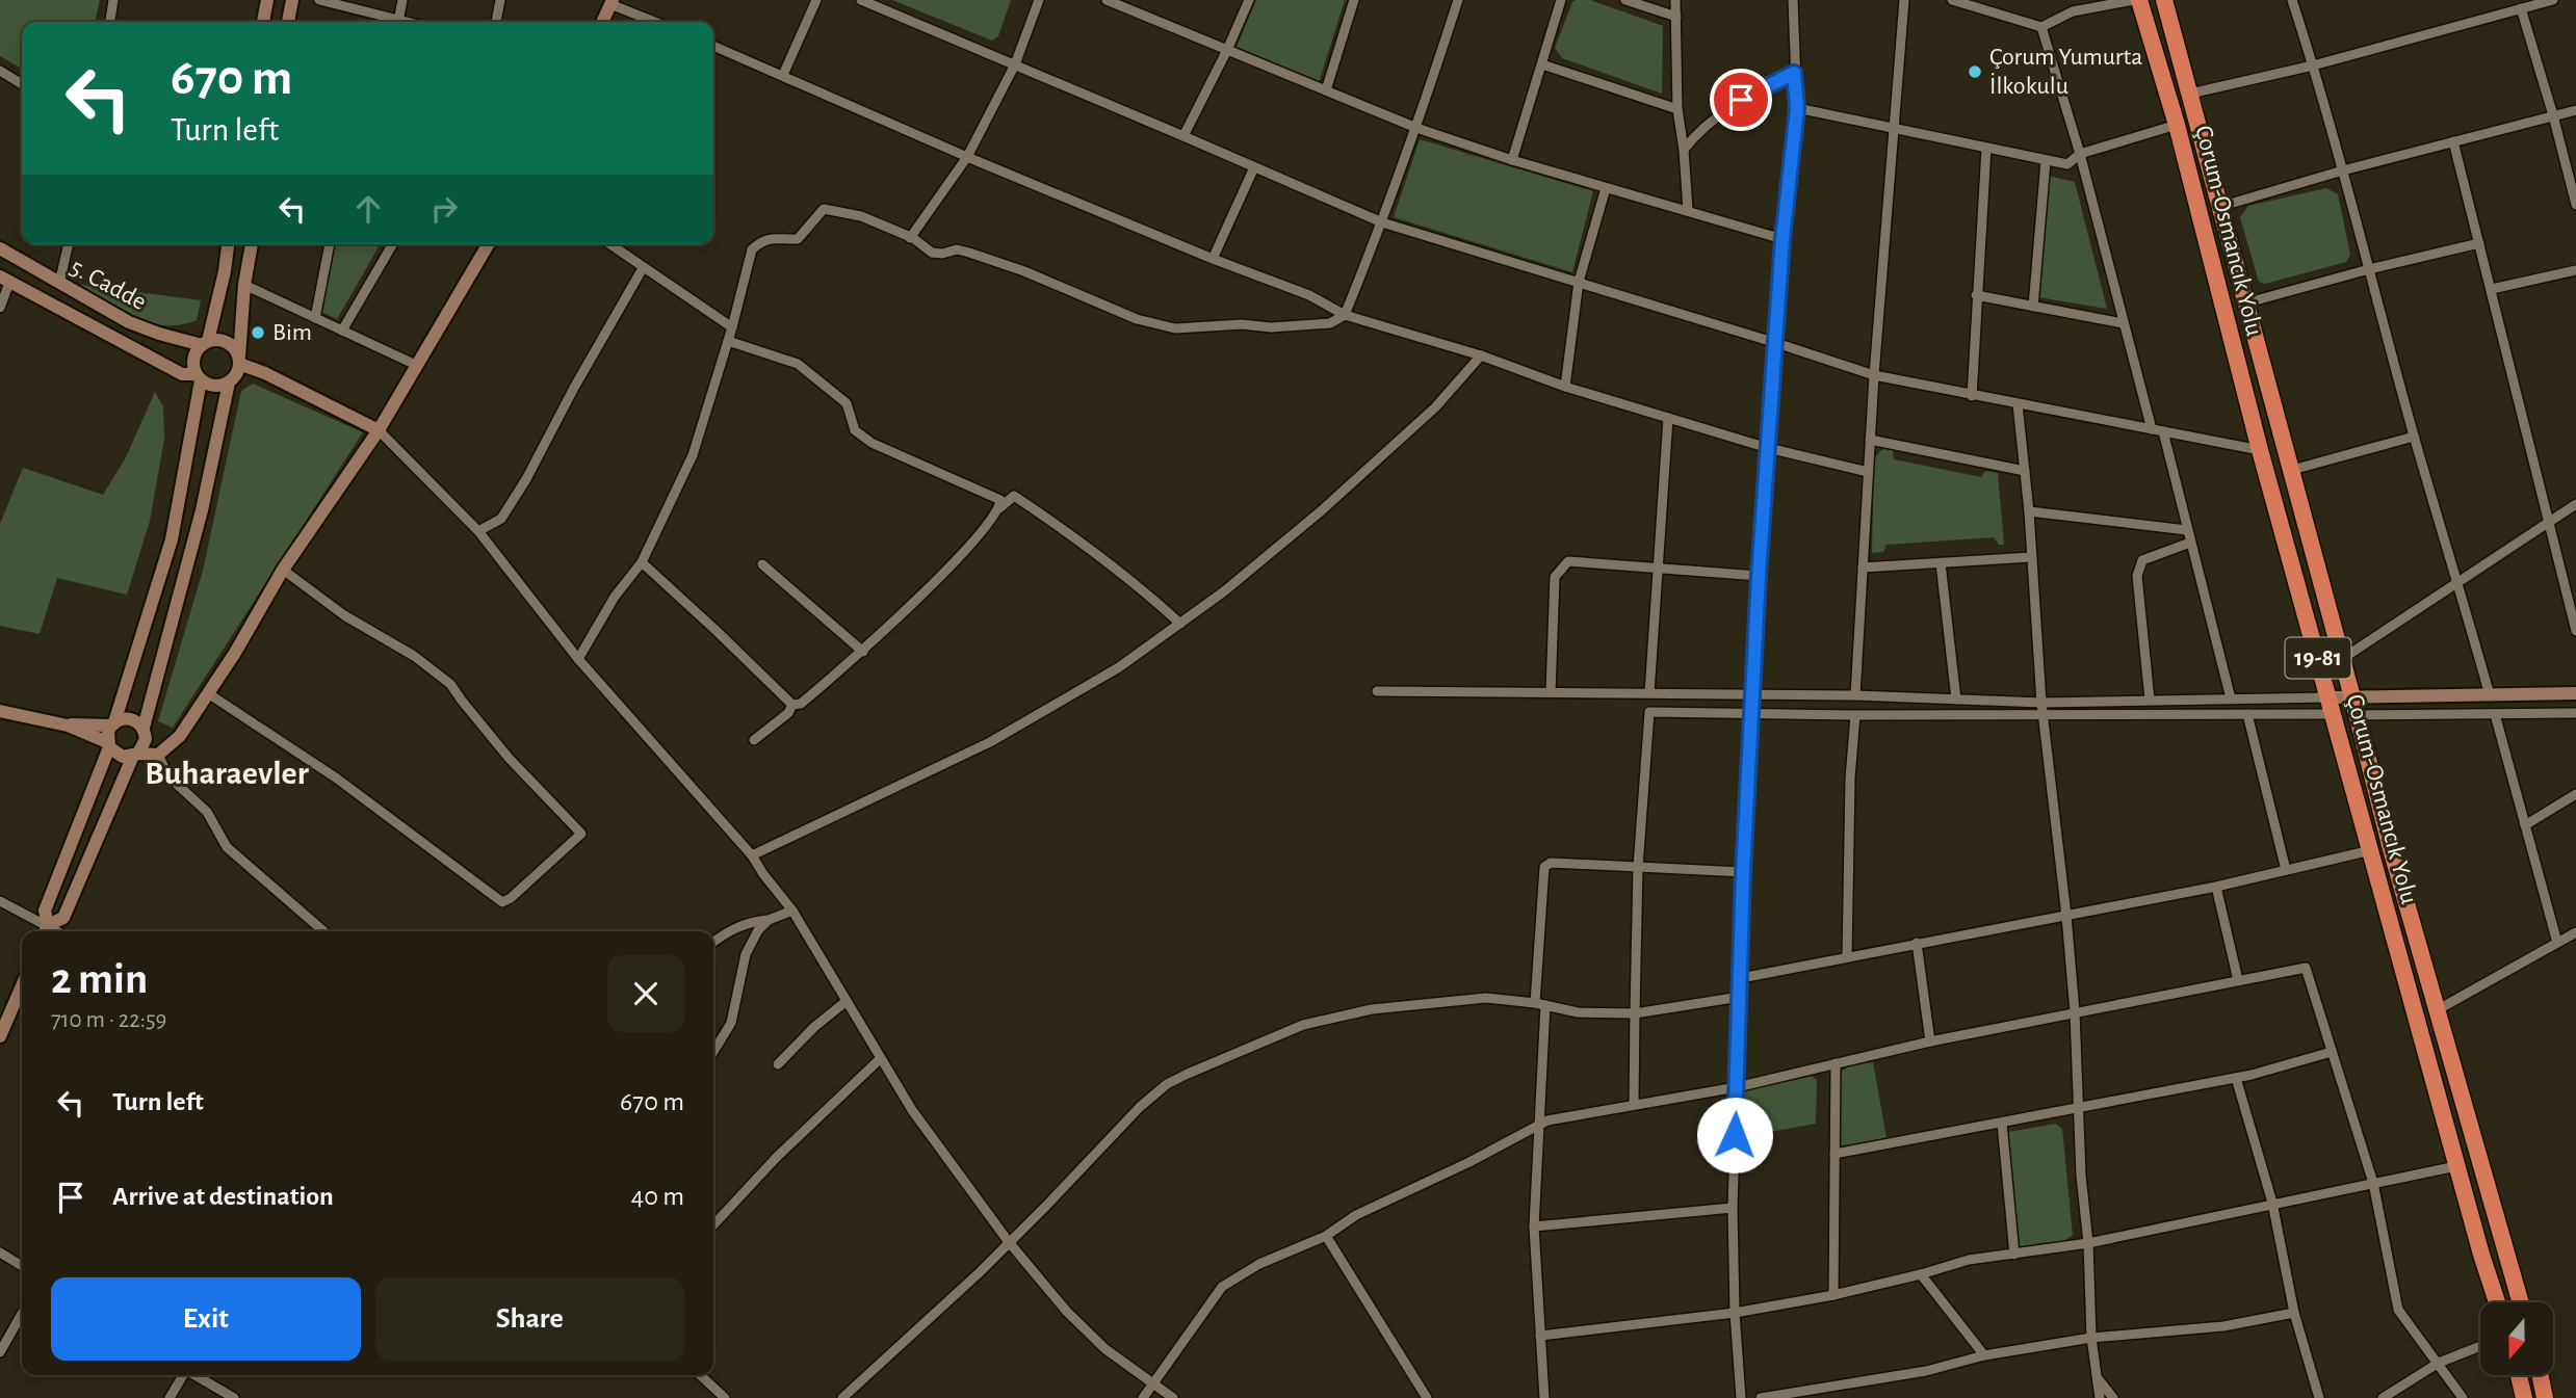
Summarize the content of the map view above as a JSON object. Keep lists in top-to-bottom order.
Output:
{
  "streets": {
    "highway": ["Çorum-Osmancık Yolu", "19-81"],
    "street": ["5. Cadde"]
  },
  "districts": ["Buharaevler"],
  "places": ["Çorum Yumurta İlkokulu", "Bim"],
  "north": "bottom",
  "page": {
    "turn": ["670 m", "Turn left"],
    "heading": ["2 min", "710 m · 22:59"],
    "list": [
      {
        "name": "Turn left",
        "value": "670 m"
      },
      {
        "name": "Arrive at destination",
        "value": "40 m"
      }
    ],
    "buttons": ["Exit", "Share"]
  }
}
